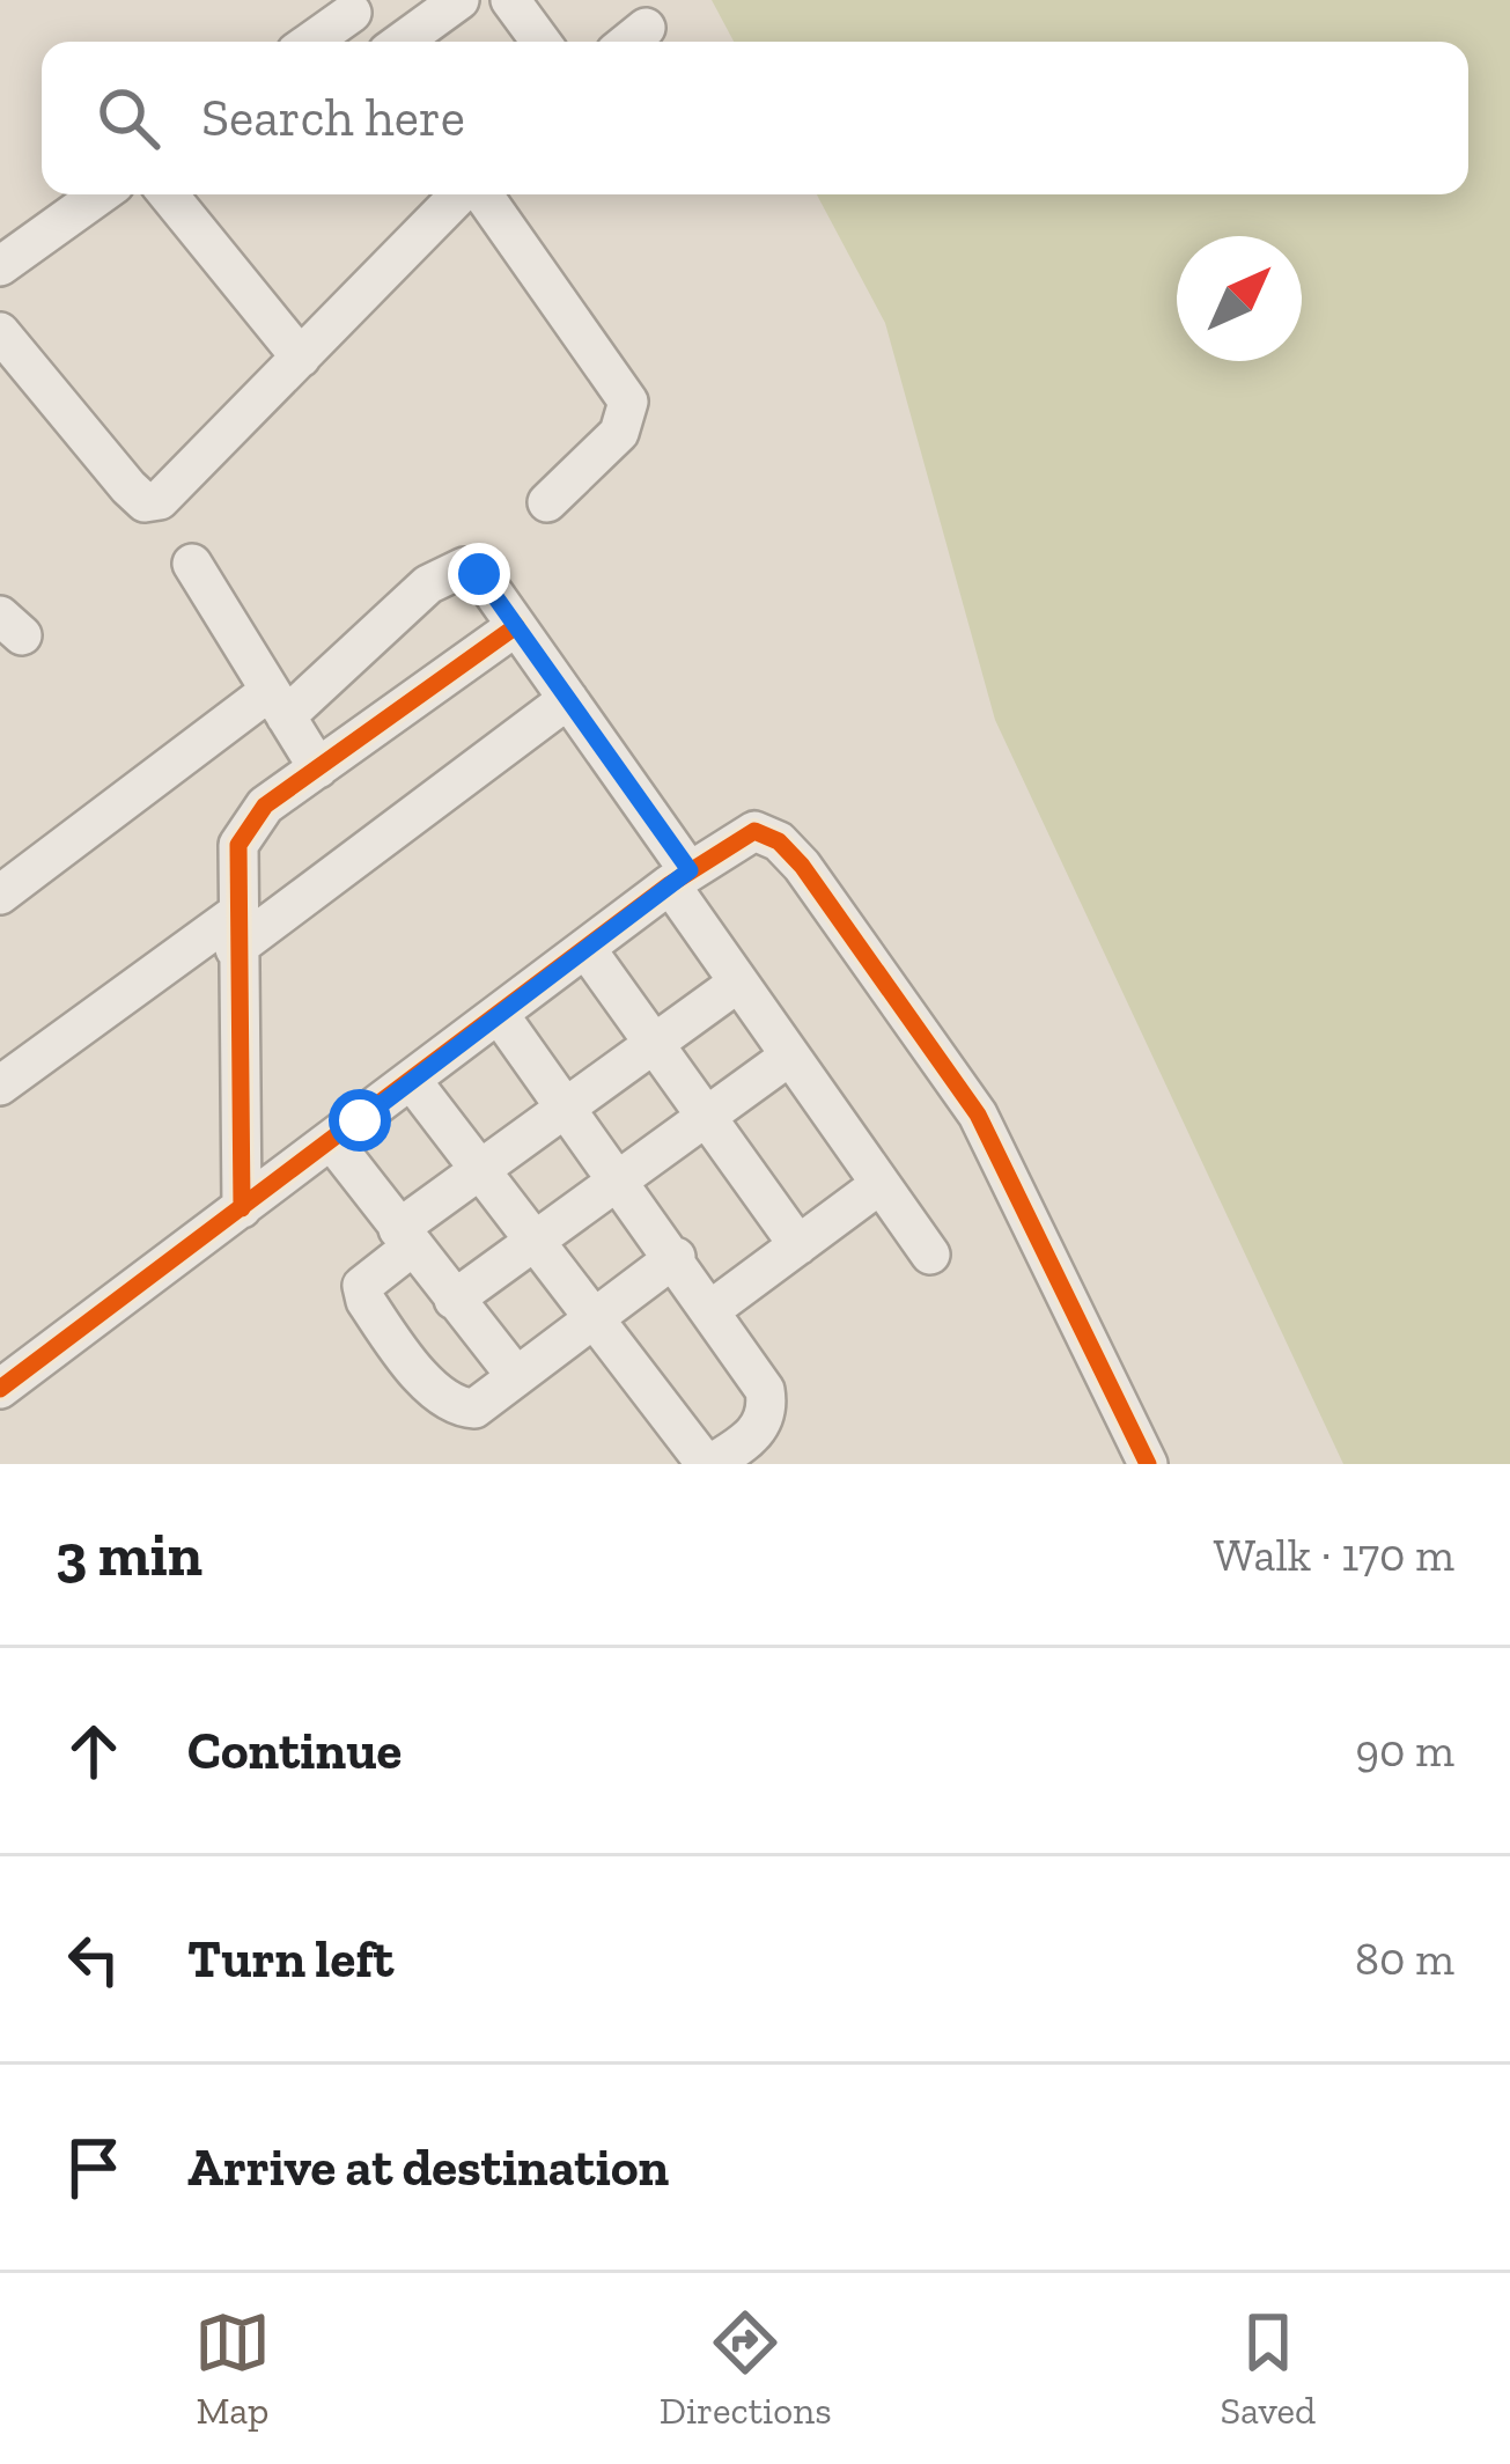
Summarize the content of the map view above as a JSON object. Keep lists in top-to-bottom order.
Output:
{
  "north": "top right",
  "page": {
    "search": "Search here",
    "heading": ["3 min", "Walk · 170 m"],
    "list": [
      ["Continue", "90 m"],
      ["Turn left", "80 m"],
      "Arrive at destination"
    ],
    "nav": ["Map", "Directions", "Saved"]
  }
}
